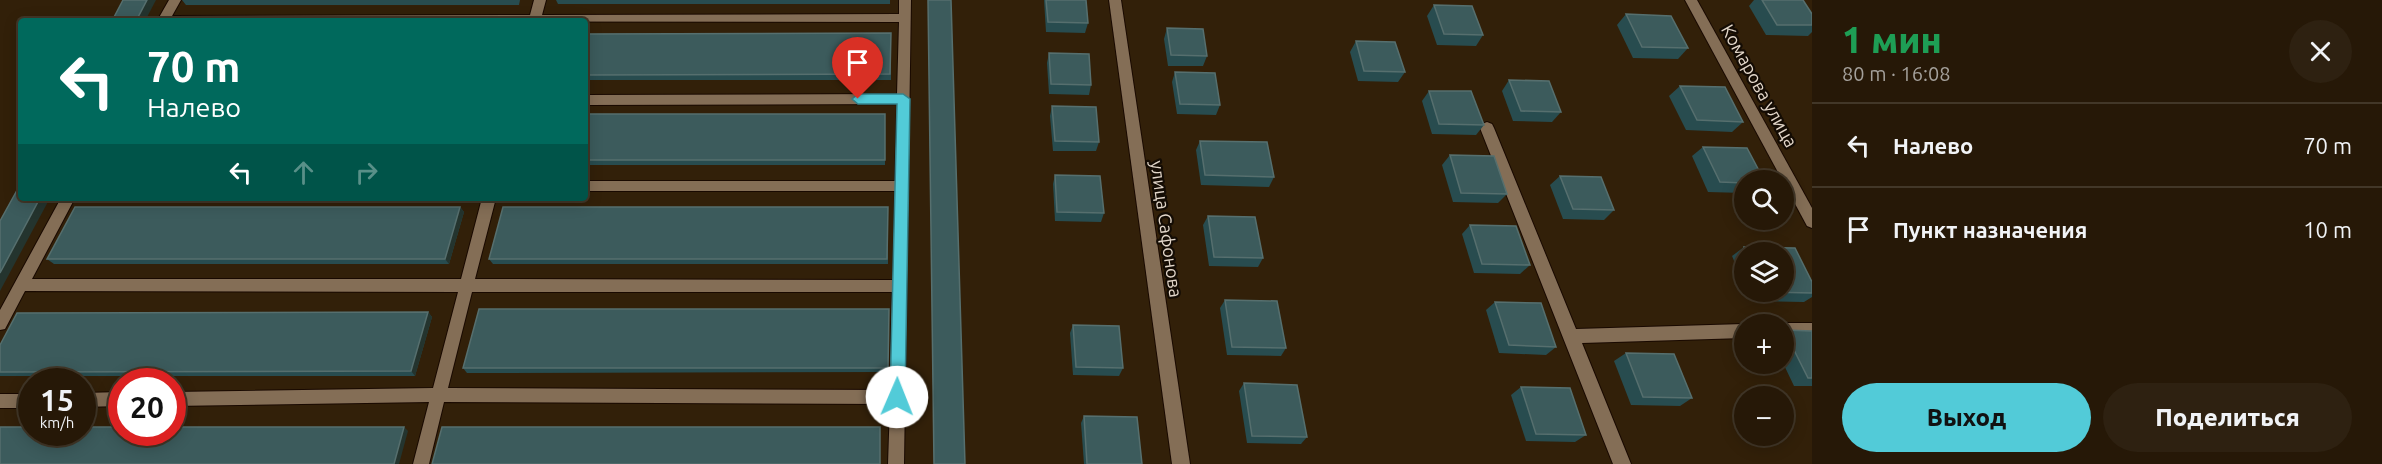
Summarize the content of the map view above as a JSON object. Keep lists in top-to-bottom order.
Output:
{
  "streets": {
    "street": ["Комарова улица", "улица Сафонова"]
  },
  "page": {
    "heading": ["1 мин", "80 m · 16:08"],
    "turn": ["70 m", "Налево"],
    "list": [
      {
        "name": "Налево",
        "value": "70 m"
      },
      {
        "name": "Пункт назначения",
        "value": "10 m"
      }
    ],
    "map_buttons": ["+", "−"],
    "speed": "15 km/h",
    "limit": "20",
    "buttons": ["Выход", "Поделиться"]
  }
}
